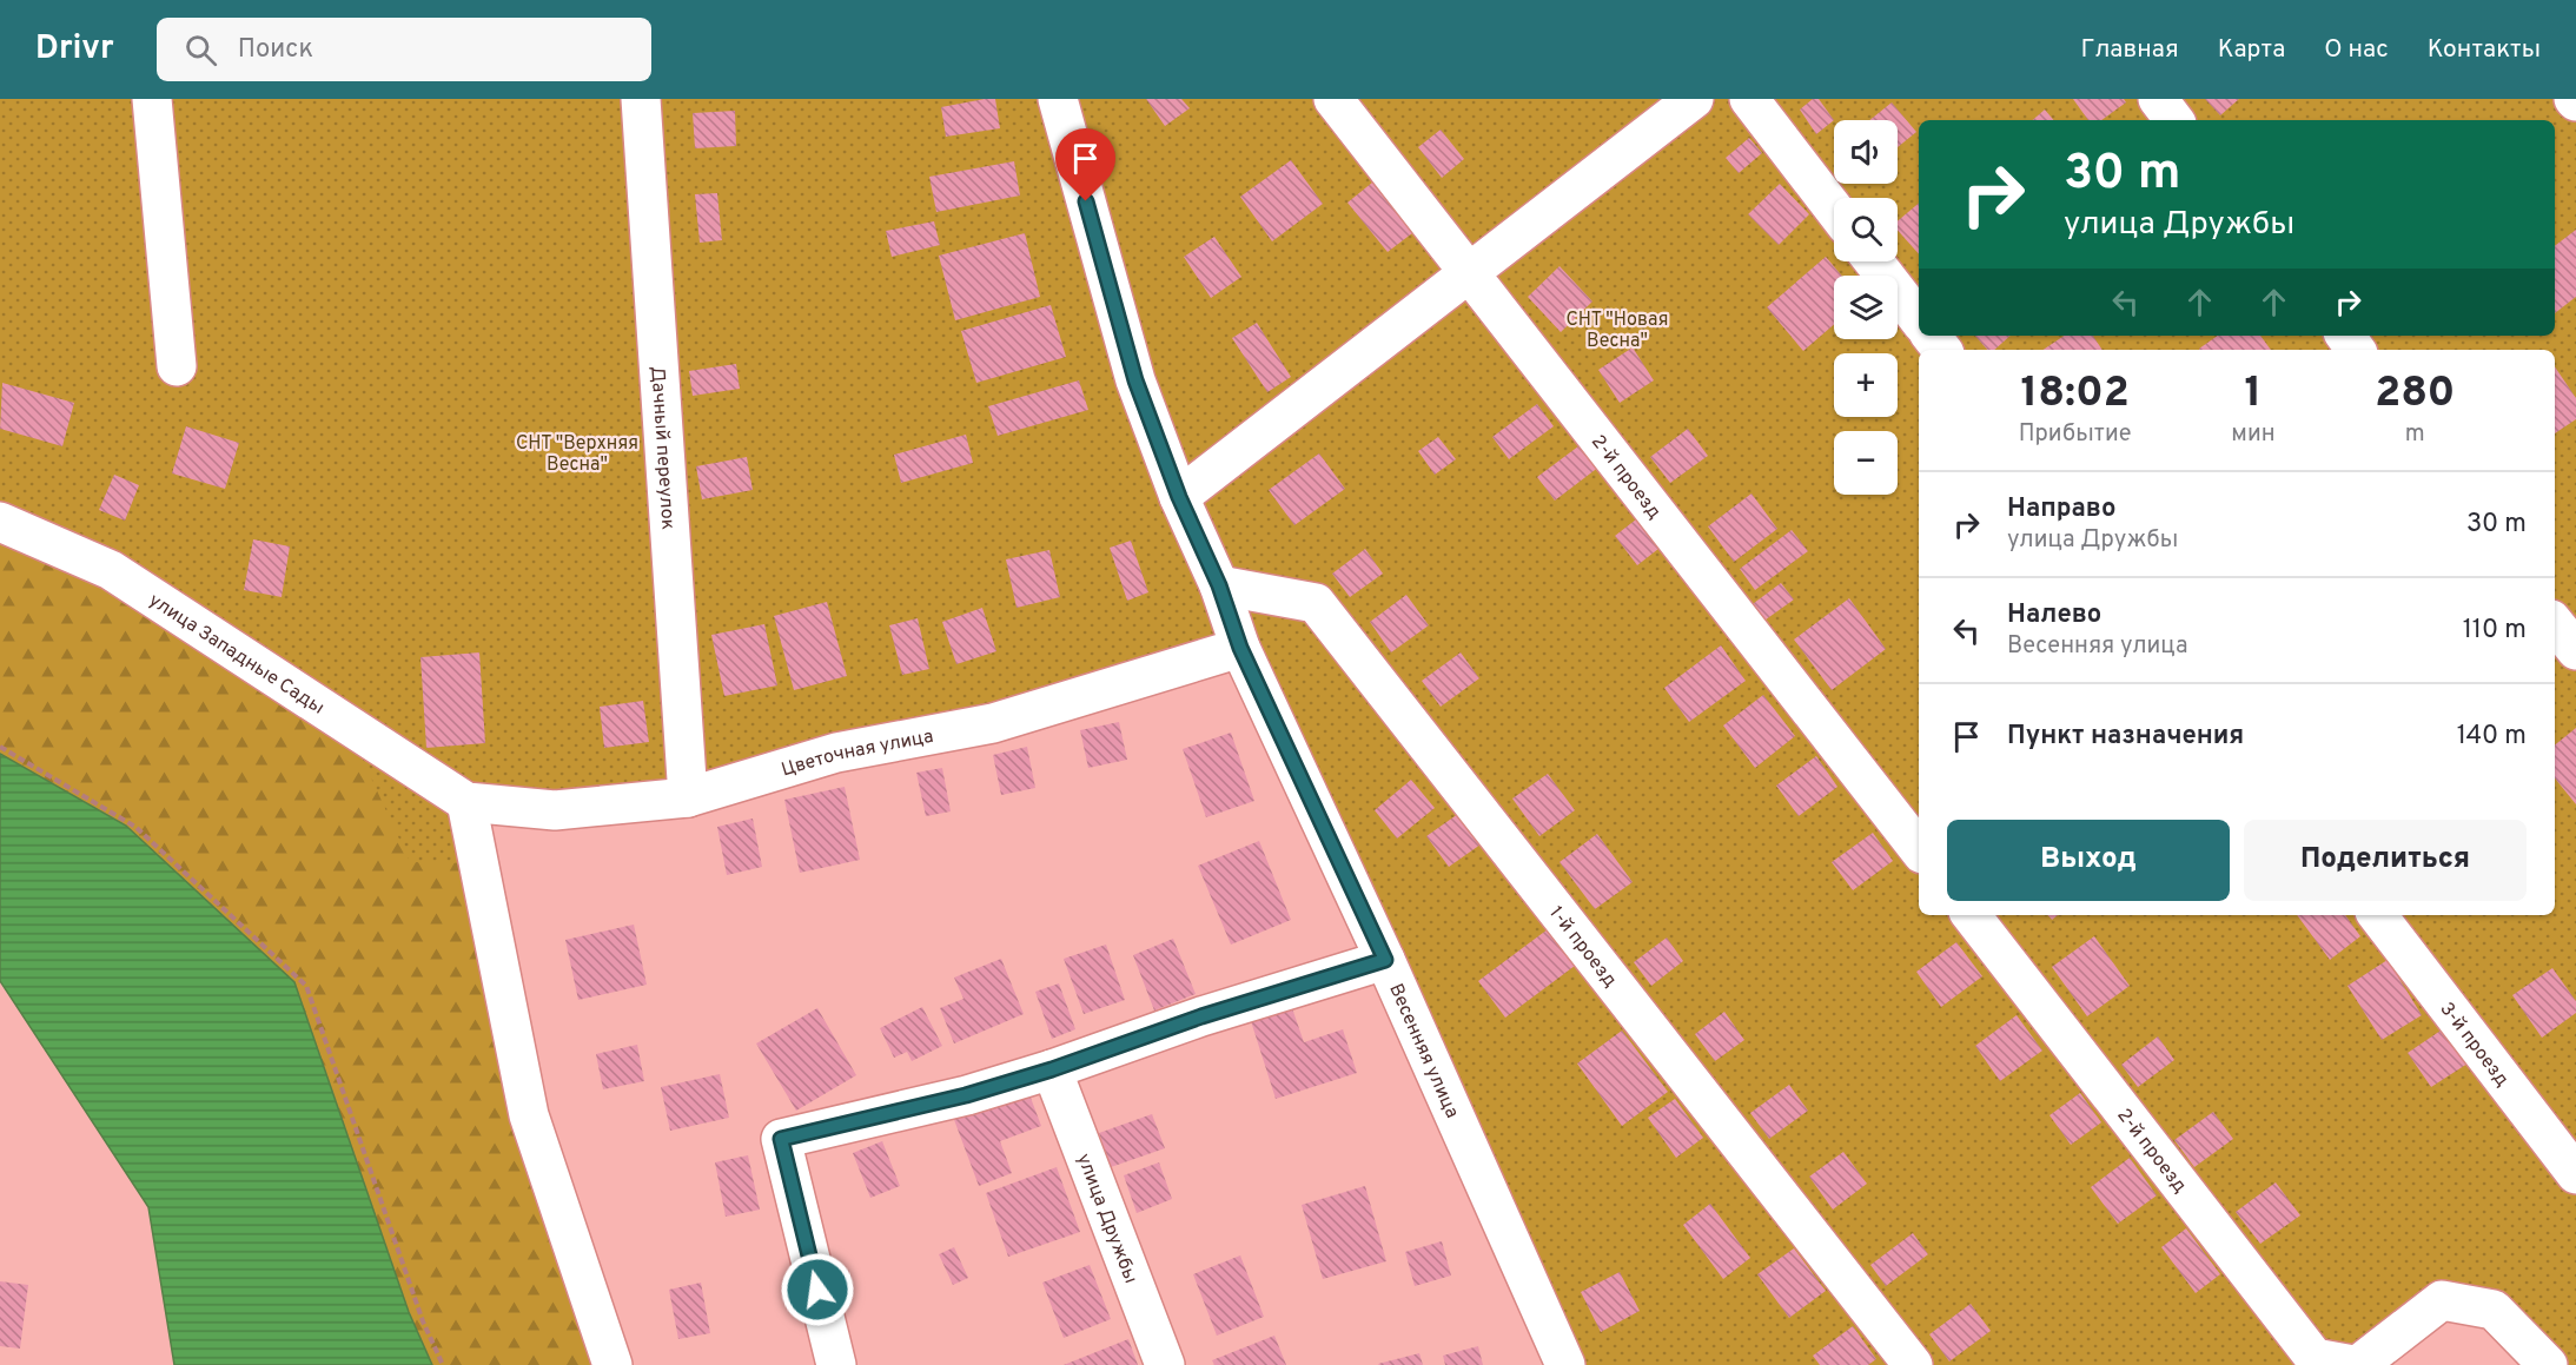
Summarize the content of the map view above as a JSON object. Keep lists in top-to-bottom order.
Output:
{
  "streets": {
    "street": [
      "Дачный переулок",
      "2-й проезд",
      "улица Западные Сады",
      "Цветочная улица",
      "1-й проезд",
      "3-й проезд",
      "Весенняя улица",
      "улица Дружбы"
    ]
  },
  "crossings": [
    ["Дачный переулок", "Цветочная улица"],
    ["улица Западные Сады", "Цветочная улица"],
    ["Цветочная улица", "Весенняя улица"],
    ["1-й проезд", "Весенняя улица"]
  ],
  "parks": ["СНТ \"Новая Весна\"", "СНТ \"Верхняя Весна\""],
  "page": {
    "header": "Drivr",
    "search": "Поиск",
    "nav": [
      "Главная",
      "Карта",
      "О нас",
      "Контакты"
    ],
    "map_buttons": ["+", "−"],
    "turn": ["30 m", "улица Дружбы"],
    "eta": [
      "18:02",
      "Прибытие",
      "1",
      "мин",
      "280",
      "m"
    ],
    "list": [
      {
        "name": "Направо",
        "note": "улица Дружбы",
        "value": "30 m"
      },
      {
        "name": "Налево",
        "note": "Весенняя улица",
        "value": "110 m"
      },
      {
        "name": "Пункт назначения",
        "value": "140 m"
      }
    ],
    "buttons": ["Выход", "Поделиться"]
  }
}
